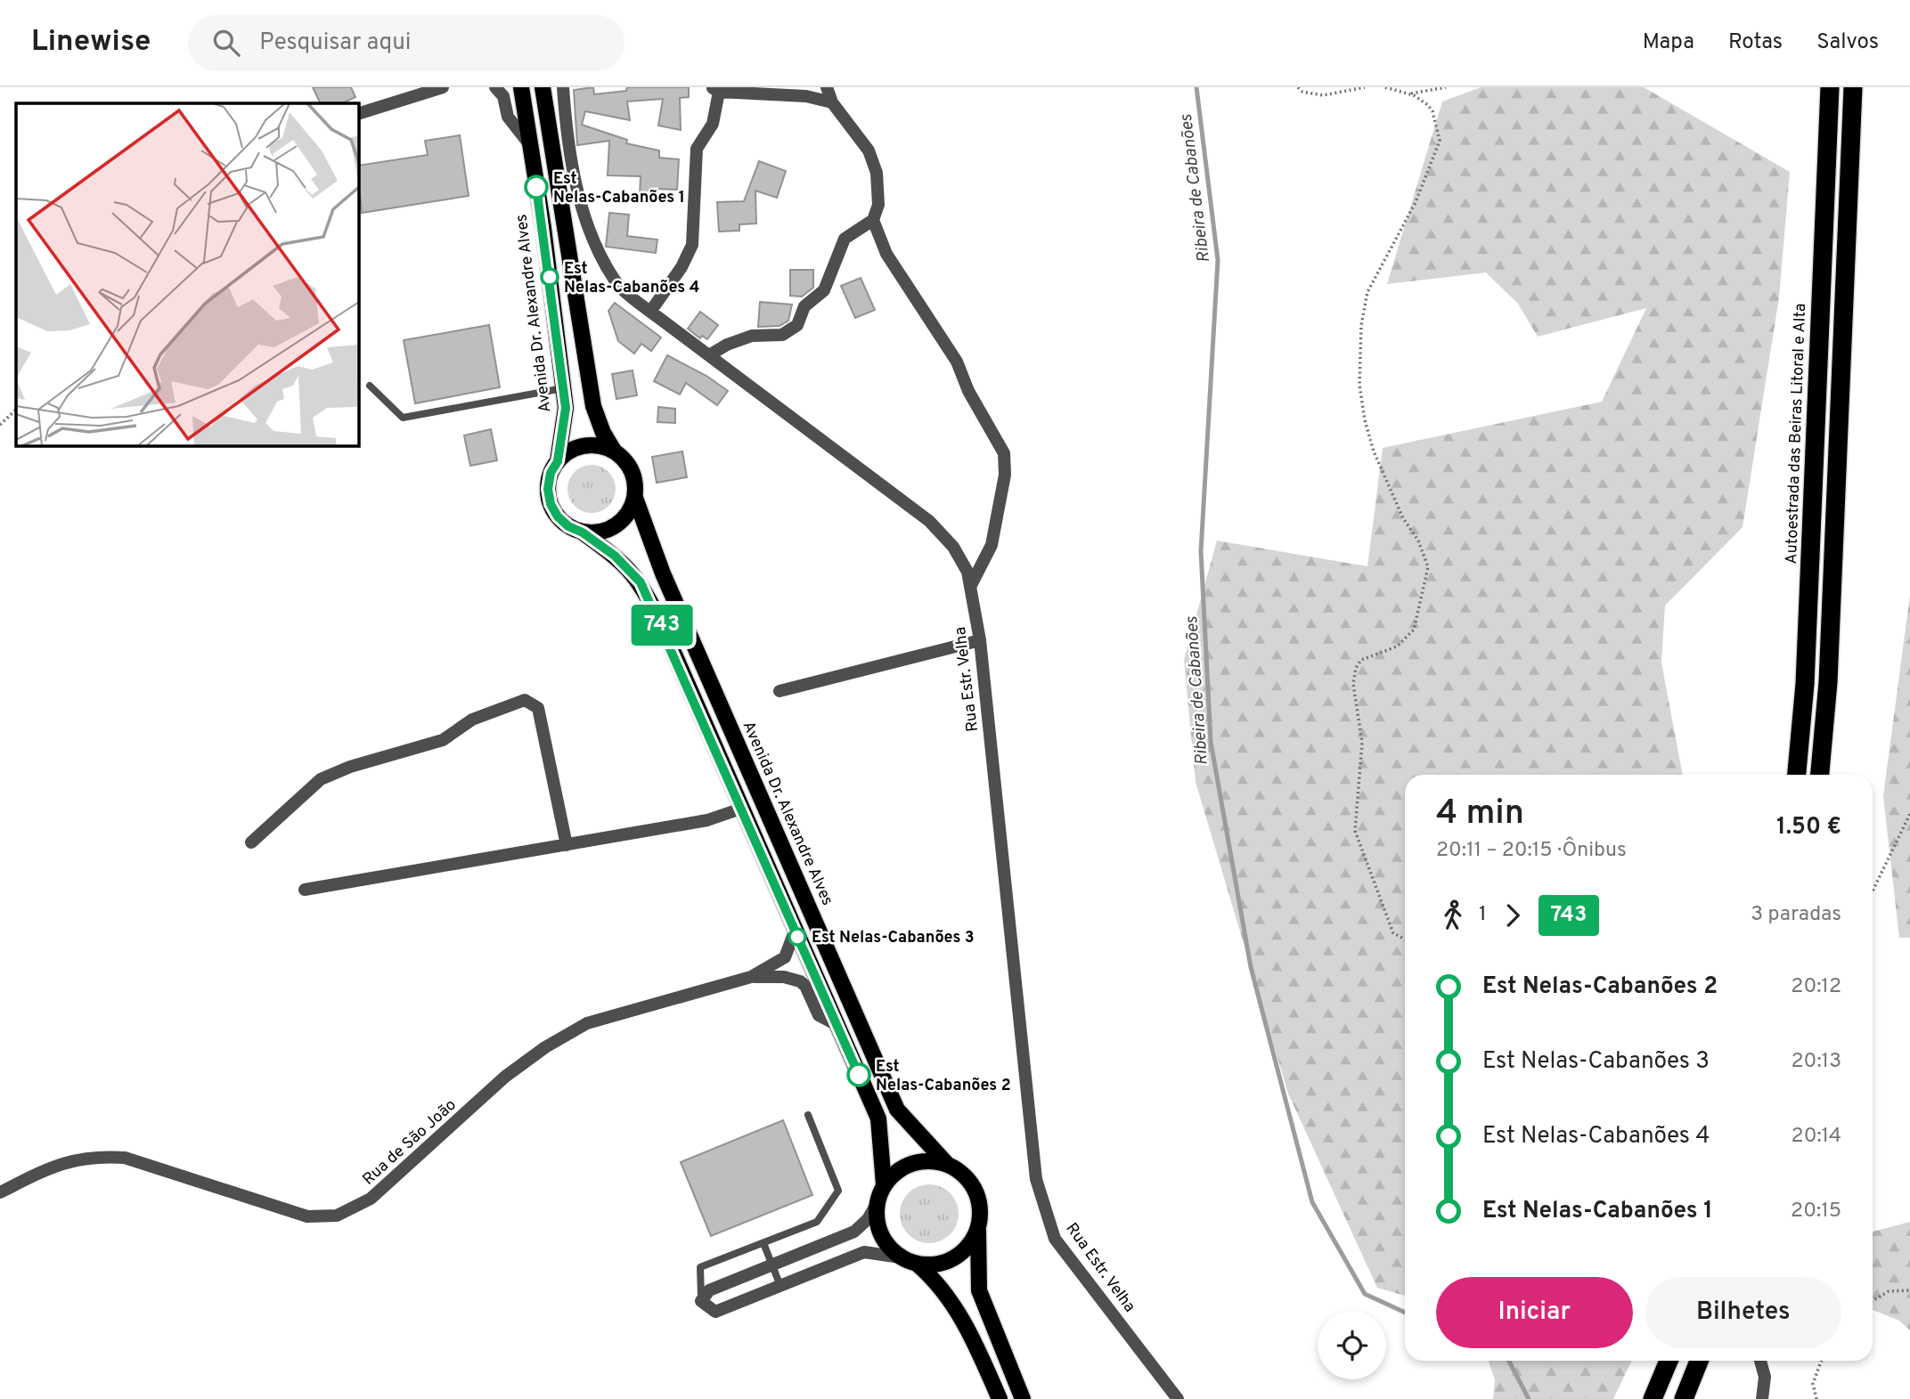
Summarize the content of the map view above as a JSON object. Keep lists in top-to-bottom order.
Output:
{
  "streets": {
    "highway": ["Autoestrada das Beiras Litoral e Alta"],
    "main road": ["Avenida Dr. Alexandre Alves"],
    "street": ["Rua Estr. Velha", "Rua de São João"]
  },
  "water": ["Ribeira de Cabanões"],
  "places": [
    "Est Nelas-Cabanões 1",
    "Est Nelas-Cabanões 4",
    "Est Nelas-Cabanões 3",
    "Est Nelas-Cabanões 2"
  ],
  "lines": ["bus line 743"],
  "page": {
    "header": "Linewise",
    "search": "Pesquisar aqui",
    "nav": ["Mapa", "Rotas", "Salvos"],
    "on_map": "743",
    "heading": ["4 min", "20:11 – 20:15 · Ônibus", "1.50 €"],
    "legs": ["1", "743", "3 paradas"],
    "list": [
      {
        "name": "Est Nelas-Cabanões 2",
        "value": "20:12"
      },
      {
        "name": "Est Nelas-Cabanões 3",
        "value": "20:13"
      },
      {
        "name": "Est Nelas-Cabanões 4",
        "value": "20:14"
      },
      {
        "name": "Est Nelas-Cabanões 1",
        "value": "20:15"
      }
    ],
    "buttons": ["Iniciar", "Bilhetes"]
  }
}
